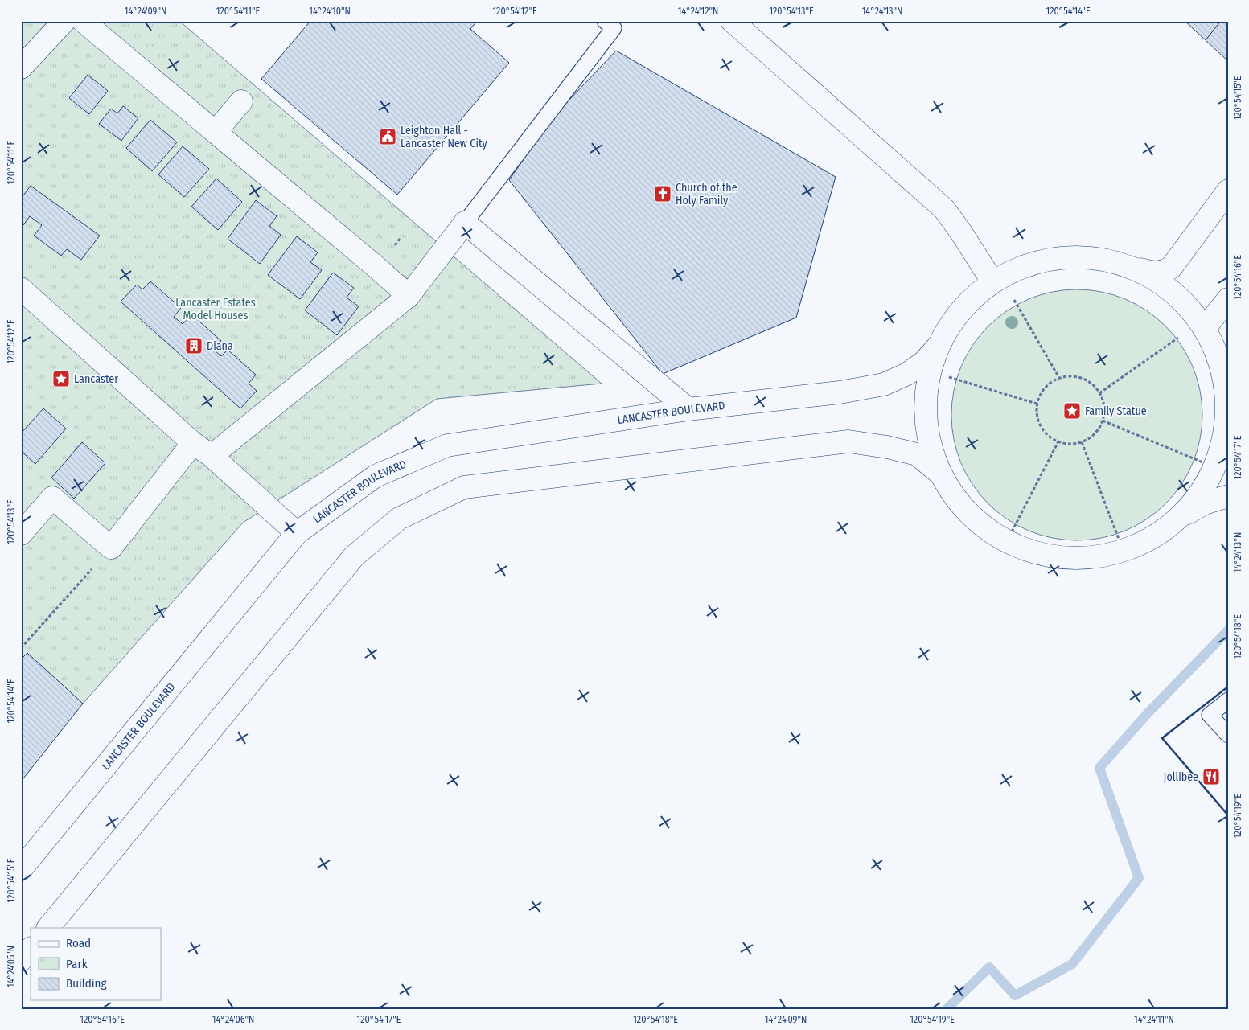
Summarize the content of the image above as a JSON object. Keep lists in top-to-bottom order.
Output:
{
  "streets": {
    "main road": ["LANCASTER BOULEVARD"]
  },
  "parks": ["Lancaster Estates Model Houses"],
  "places": {
    "public building": ["Leighton Hall - Lancaster New City"],
    "church": ["Church of the Holy Family"],
    "building": ["Diana"],
    "place": ["Lancaster", "Family Statue"],
    "restaurant": ["Jollibee"]
  },
  "legend": ["Road", "Park", "Building"],
  "coordinates": [
    "14°24'09\"N",
    "120°54'11\"E",
    "14°24'10\"N",
    "120°54'12\"E",
    "14°24'12\"N",
    "120°54'13\"E",
    "14°24'13\"N",
    "120°54'14\"E",
    "120°54'15\"E",
    "120°54'16\"E",
    "120°54'17\"E",
    "120°54'18\"E",
    "120°54'19\"E",
    "14°24'05\"N",
    "14°24'06\"N",
    "14°24'11\"N"
  ]
}
